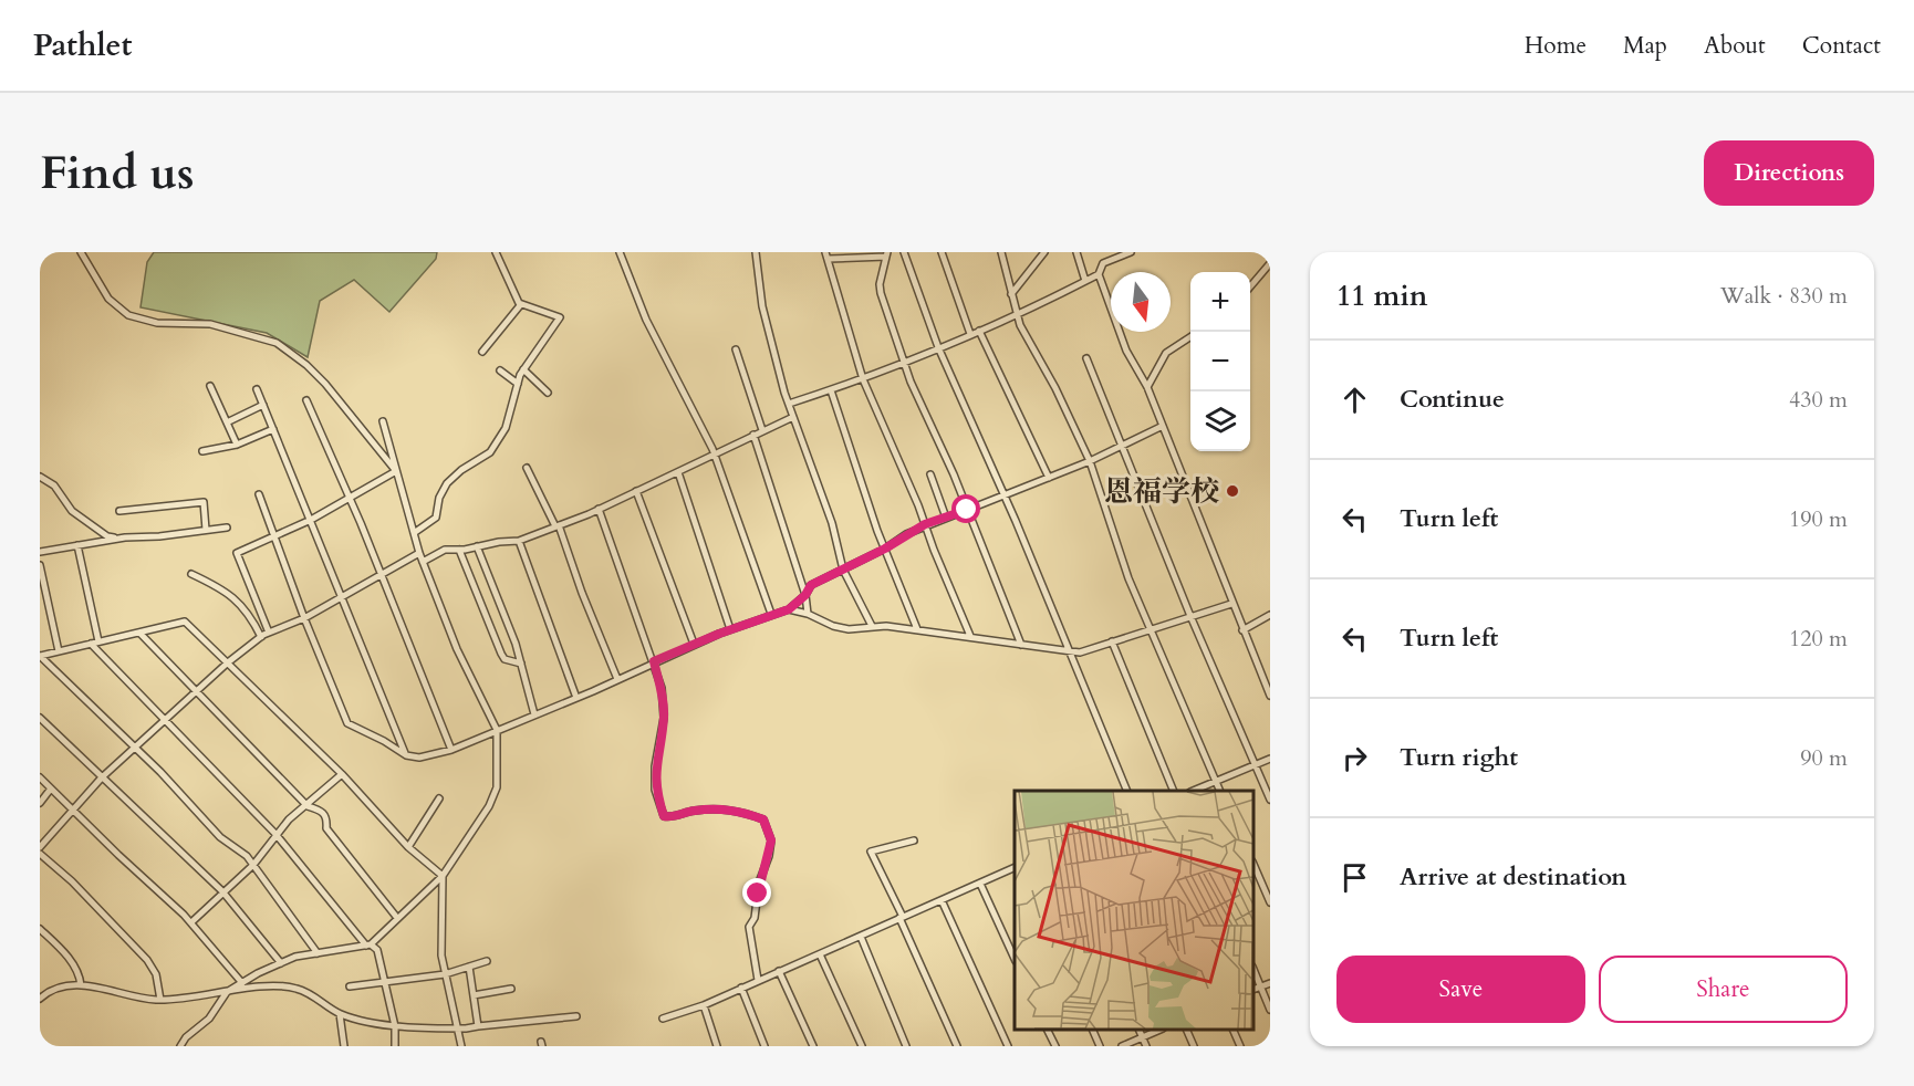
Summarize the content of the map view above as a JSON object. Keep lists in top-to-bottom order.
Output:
{
  "places": ["恩福学校"],
  "north": "bottom",
  "page": {
    "header": "Pathlet",
    "nav": [
      "Home",
      "Map",
      "About",
      "Contact"
    ],
    "buttons": [
      "Directions",
      ["Save", "Share"]
    ],
    "title": "Find us",
    "heading": ["11 min", "Walk · 830 m"],
    "map_buttons": ["+", "−"],
    "list": [
      ["Continue", "430 m"],
      ["Turn left", "190 m"],
      ["Turn left", "120 m"],
      ["Turn right", "90 m"],
      "Arrive at destination"
    ]
  }
}
